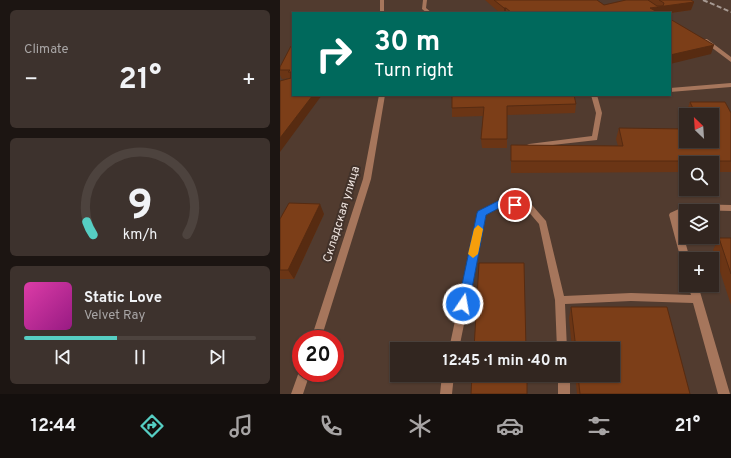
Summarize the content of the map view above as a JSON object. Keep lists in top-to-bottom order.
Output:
{
  "streets": {
    "street": ["Складская улица"]
  },
  "north": "top left",
  "page": {
    "tile": "Climate",
    "turn": ["30 m", "Turn right"],
    "heat": ["−", "21°", "+"],
    "map_buttons": "+",
    "song": ["Static Love", "Velvet Ray"],
    "limit": "20",
    "trip": "12:45 · 1 min · 40 m",
    "tabs": ["12:44", "21°"],
    "gauge": ["9", "km/h"]
  }
}
